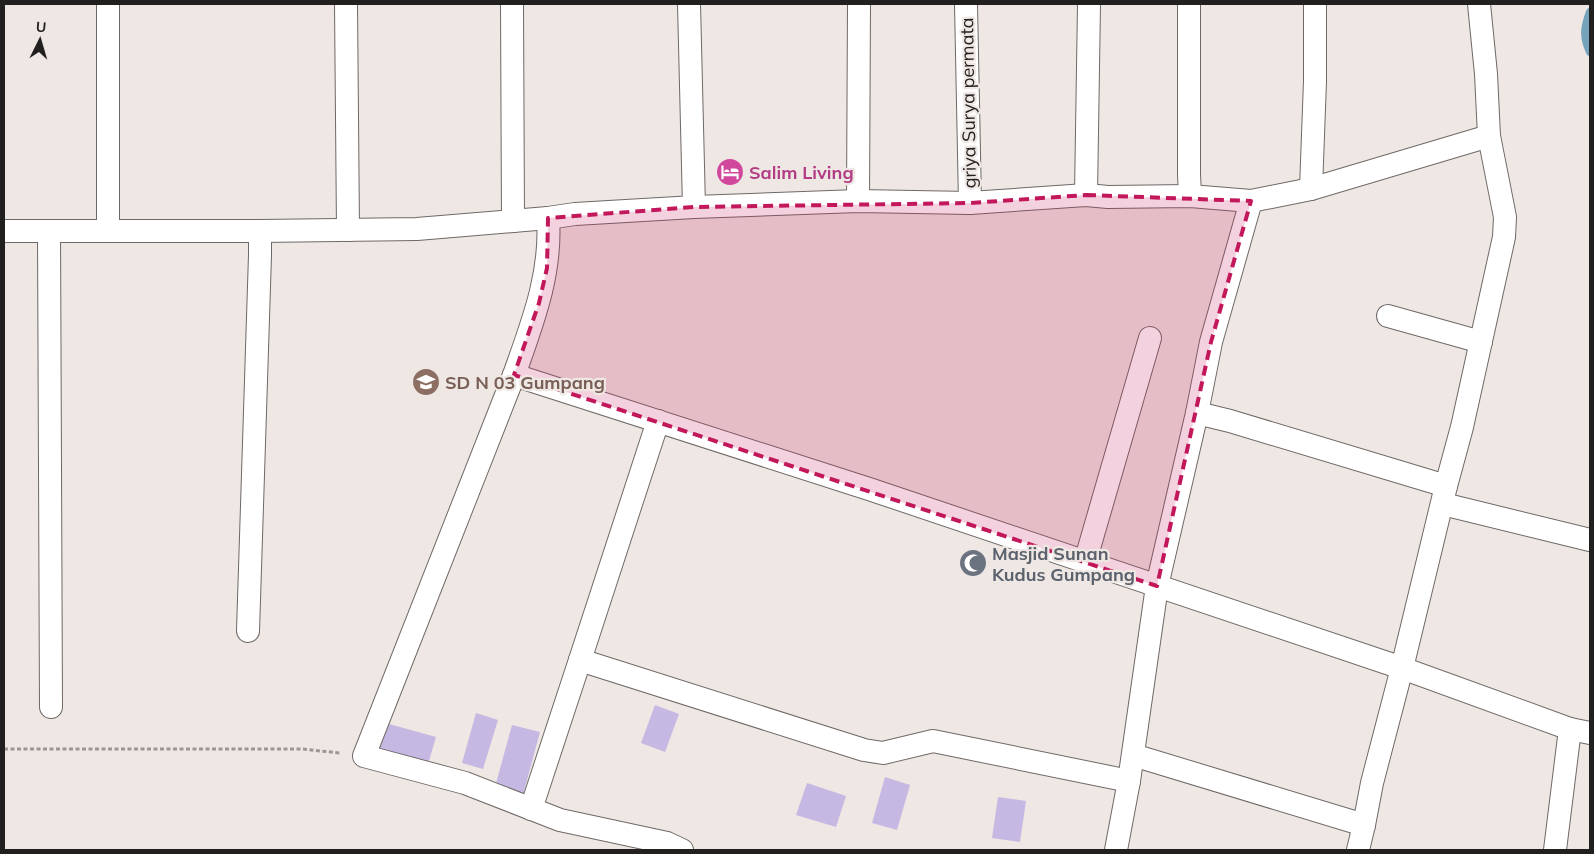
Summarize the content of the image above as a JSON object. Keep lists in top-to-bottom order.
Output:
{
  "streets": {
    "street": ["griya Surya permata"]
  },
  "places": {
    "hotel": ["Salim Living"],
    "school or university": ["SD N 03 Gumpang"],
    "mosque": ["Masjid Sunan Kudus Gumpang"]
  },
  "north": "top"
}
